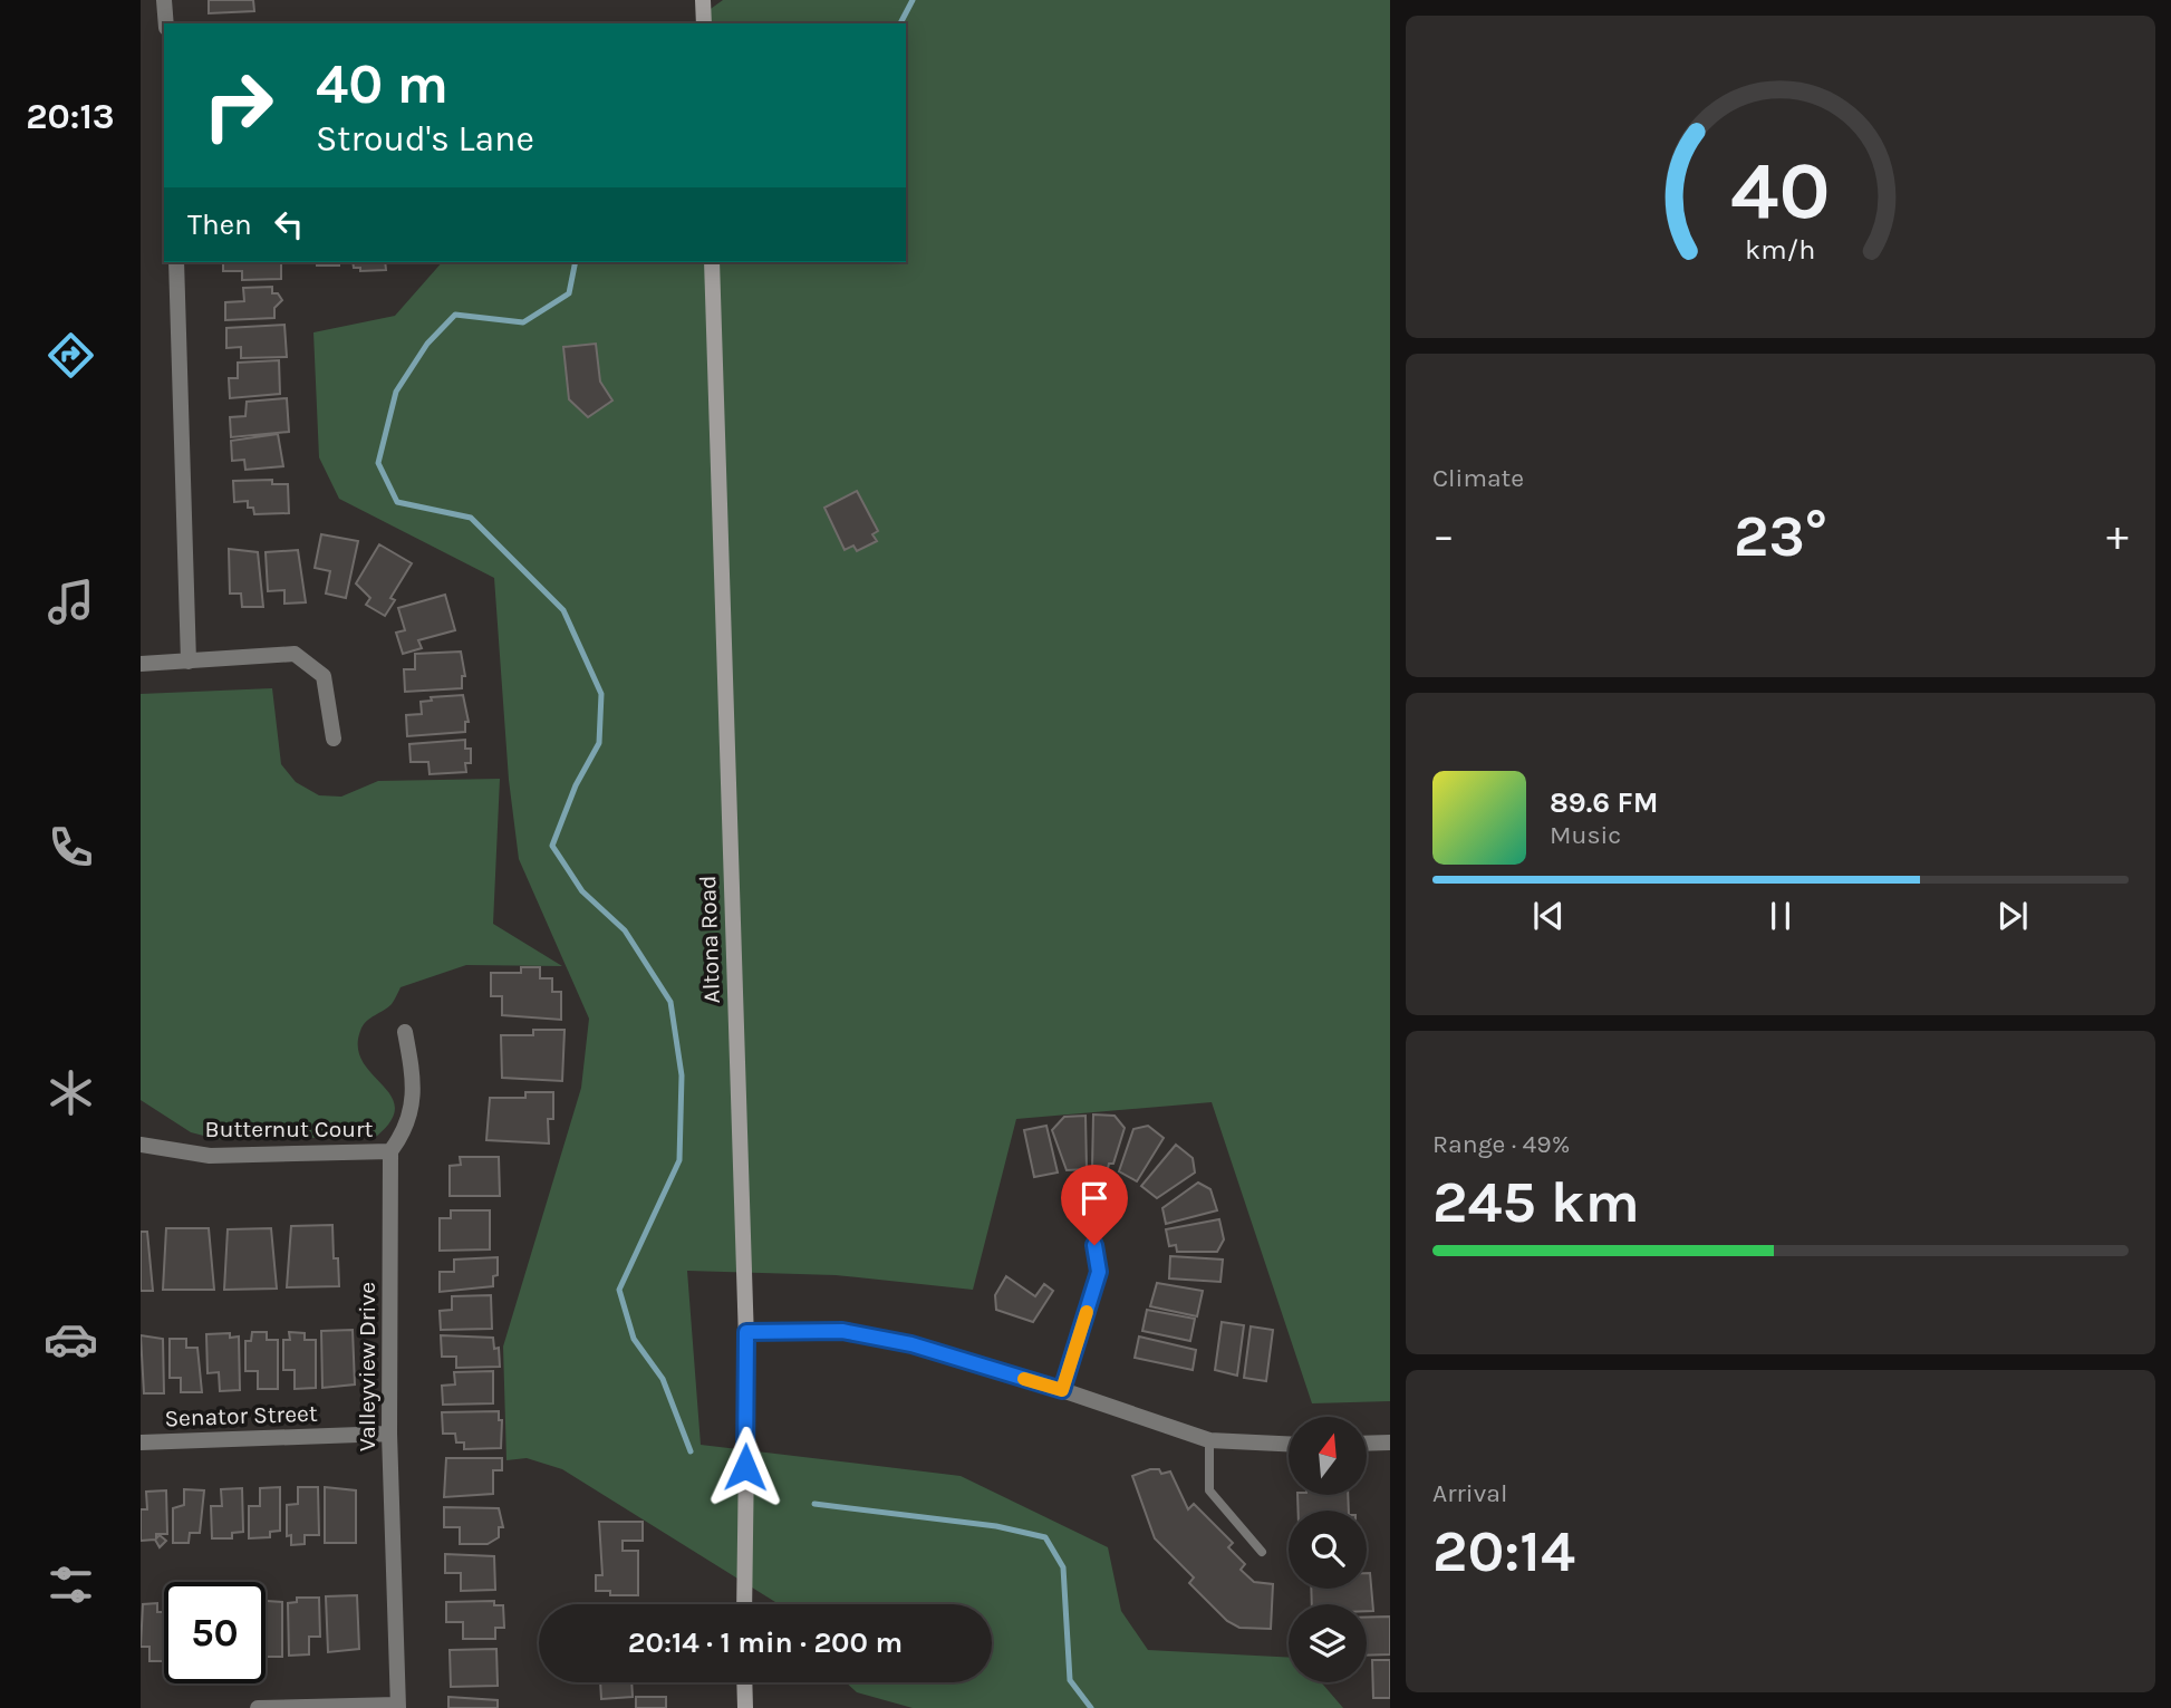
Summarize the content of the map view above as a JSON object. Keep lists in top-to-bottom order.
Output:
{
  "streets": {
    "main road": ["Altona Road"],
    "street": ["Butternut Court", "Valleyview Drive", "Senator Street"]
  },
  "crossings": [
    ["Butternut Court", "Valleyview Drive"],
    ["Valleyview Drive", "Senator Street"]
  ],
  "north": "top",
  "page": {
    "tabs": "20:13",
    "turn": ["40 m", "Stroud's Lane"],
    "then": "Then",
    "tile": [
      "Climate",
      ["Range · 49%", "245 km"],
      ["Arrival", "20:14"]
    ],
    "heat": ["−", "23°", "+"],
    "song": ["89.6 FM", "Music"],
    "limit": "50",
    "trip": "20:14 · 1 min · 200 m",
    "gauge": ["40", "km/h"]
  }
}
